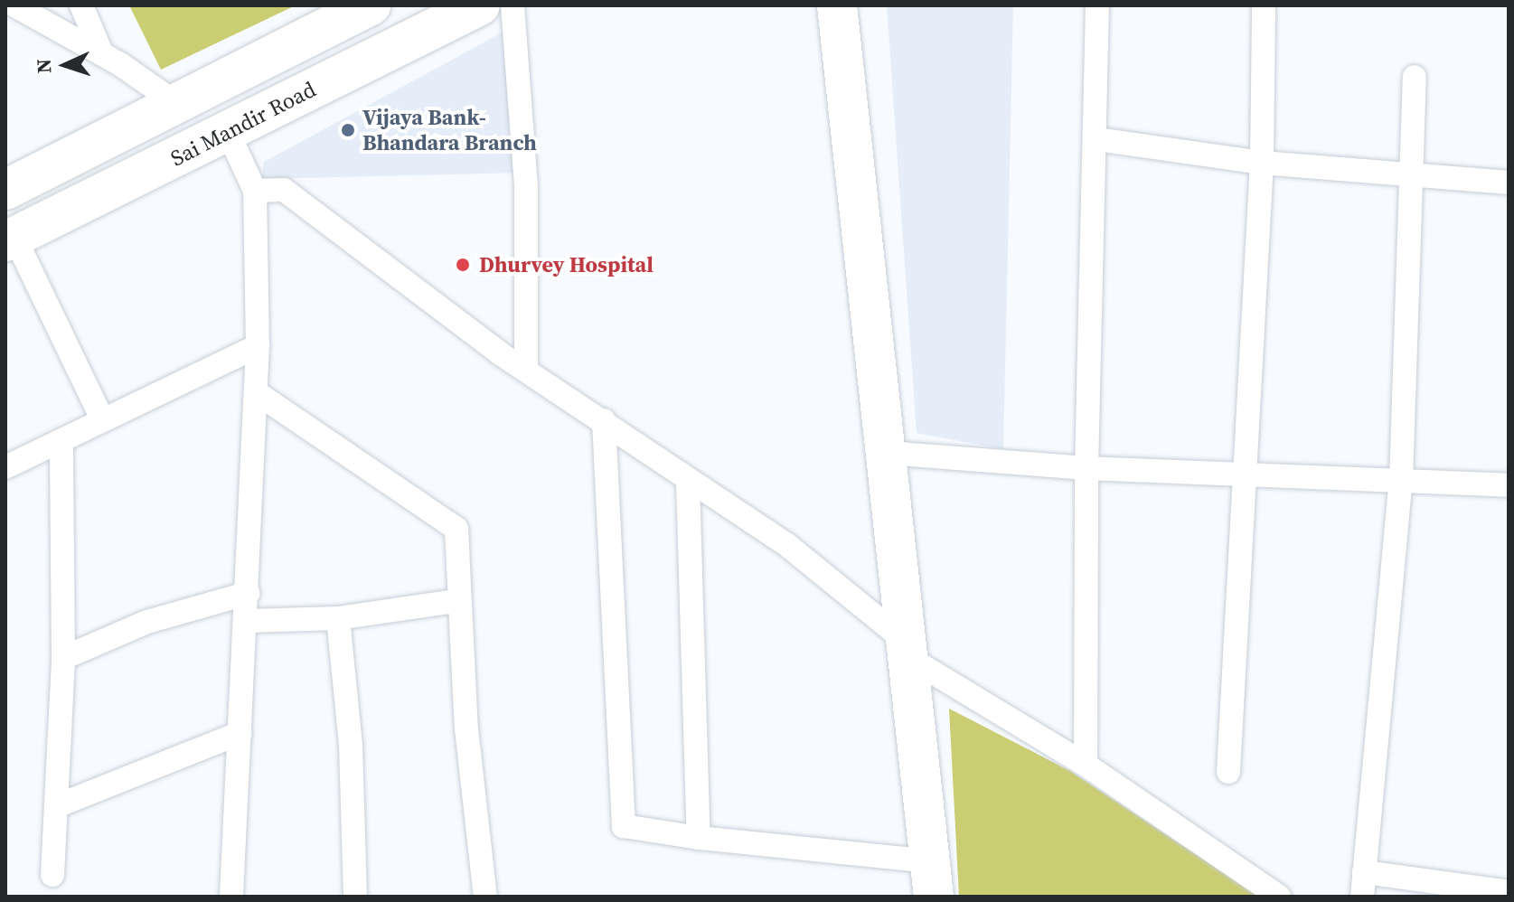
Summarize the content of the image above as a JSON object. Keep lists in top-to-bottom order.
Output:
{
  "streets": {
    "highway": ["Sai Mandir Road"]
  },
  "places": ["Vijaya Bank- Bhandara Branch", "Dhurvey Hospital"],
  "north": "left"
}
